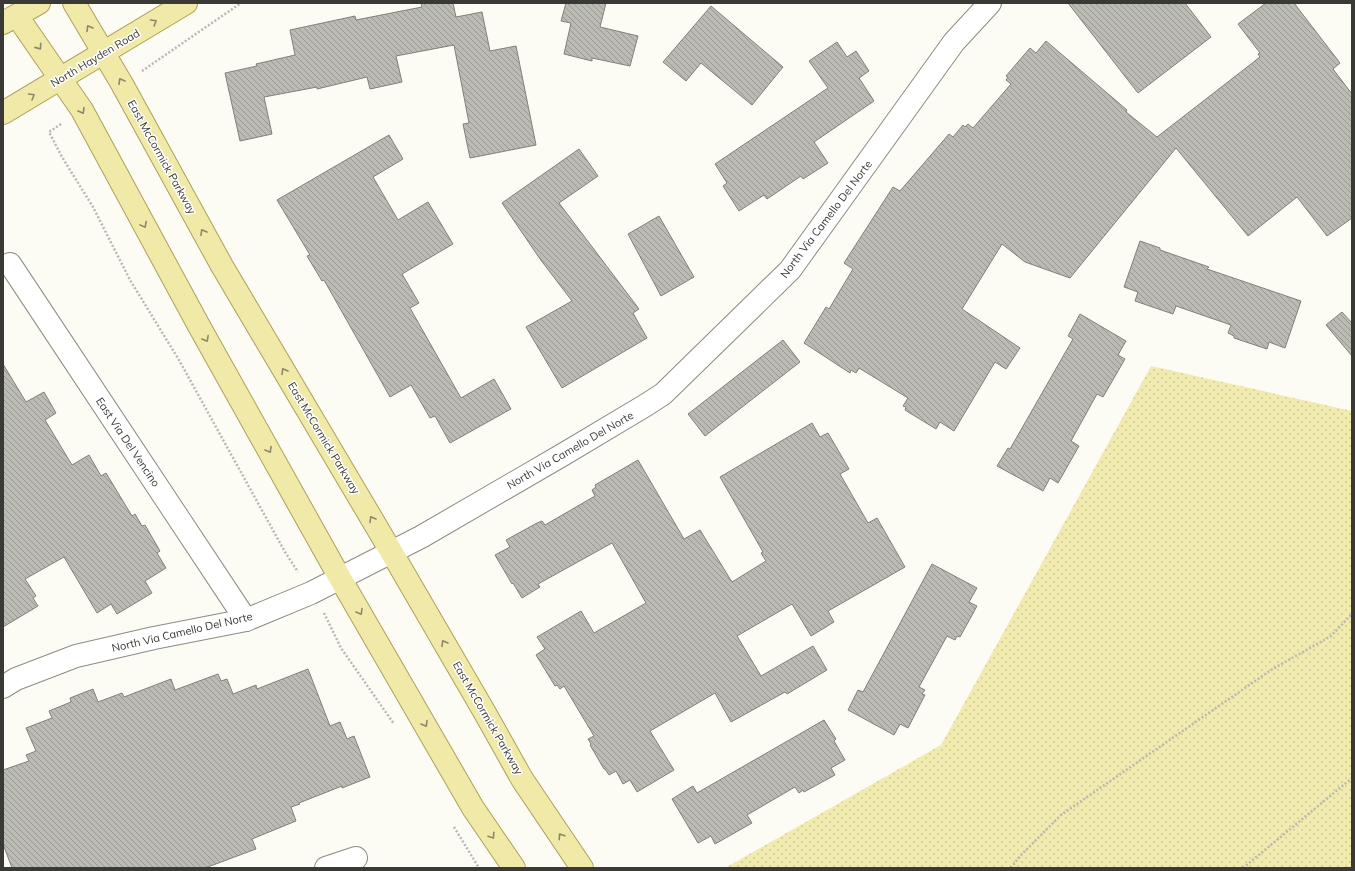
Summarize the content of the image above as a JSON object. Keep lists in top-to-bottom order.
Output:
{
  "streets": {
    "main road": ["North Hayden Road", "East McCormick Parkway"],
    "street": ["North Via Camello Del Norte", "East Via Del Vencino"]
  },
  "crossings": [
    ["North Hayden Road", "East McCormick Parkway"],
    ["East McCormick Parkway", "North Via Camello Del Norte"],
    ["North Via Camello Del Norte", "East Via Del Vencino"]
  ],
  "one_way": ["North Hayden Road"]
}
